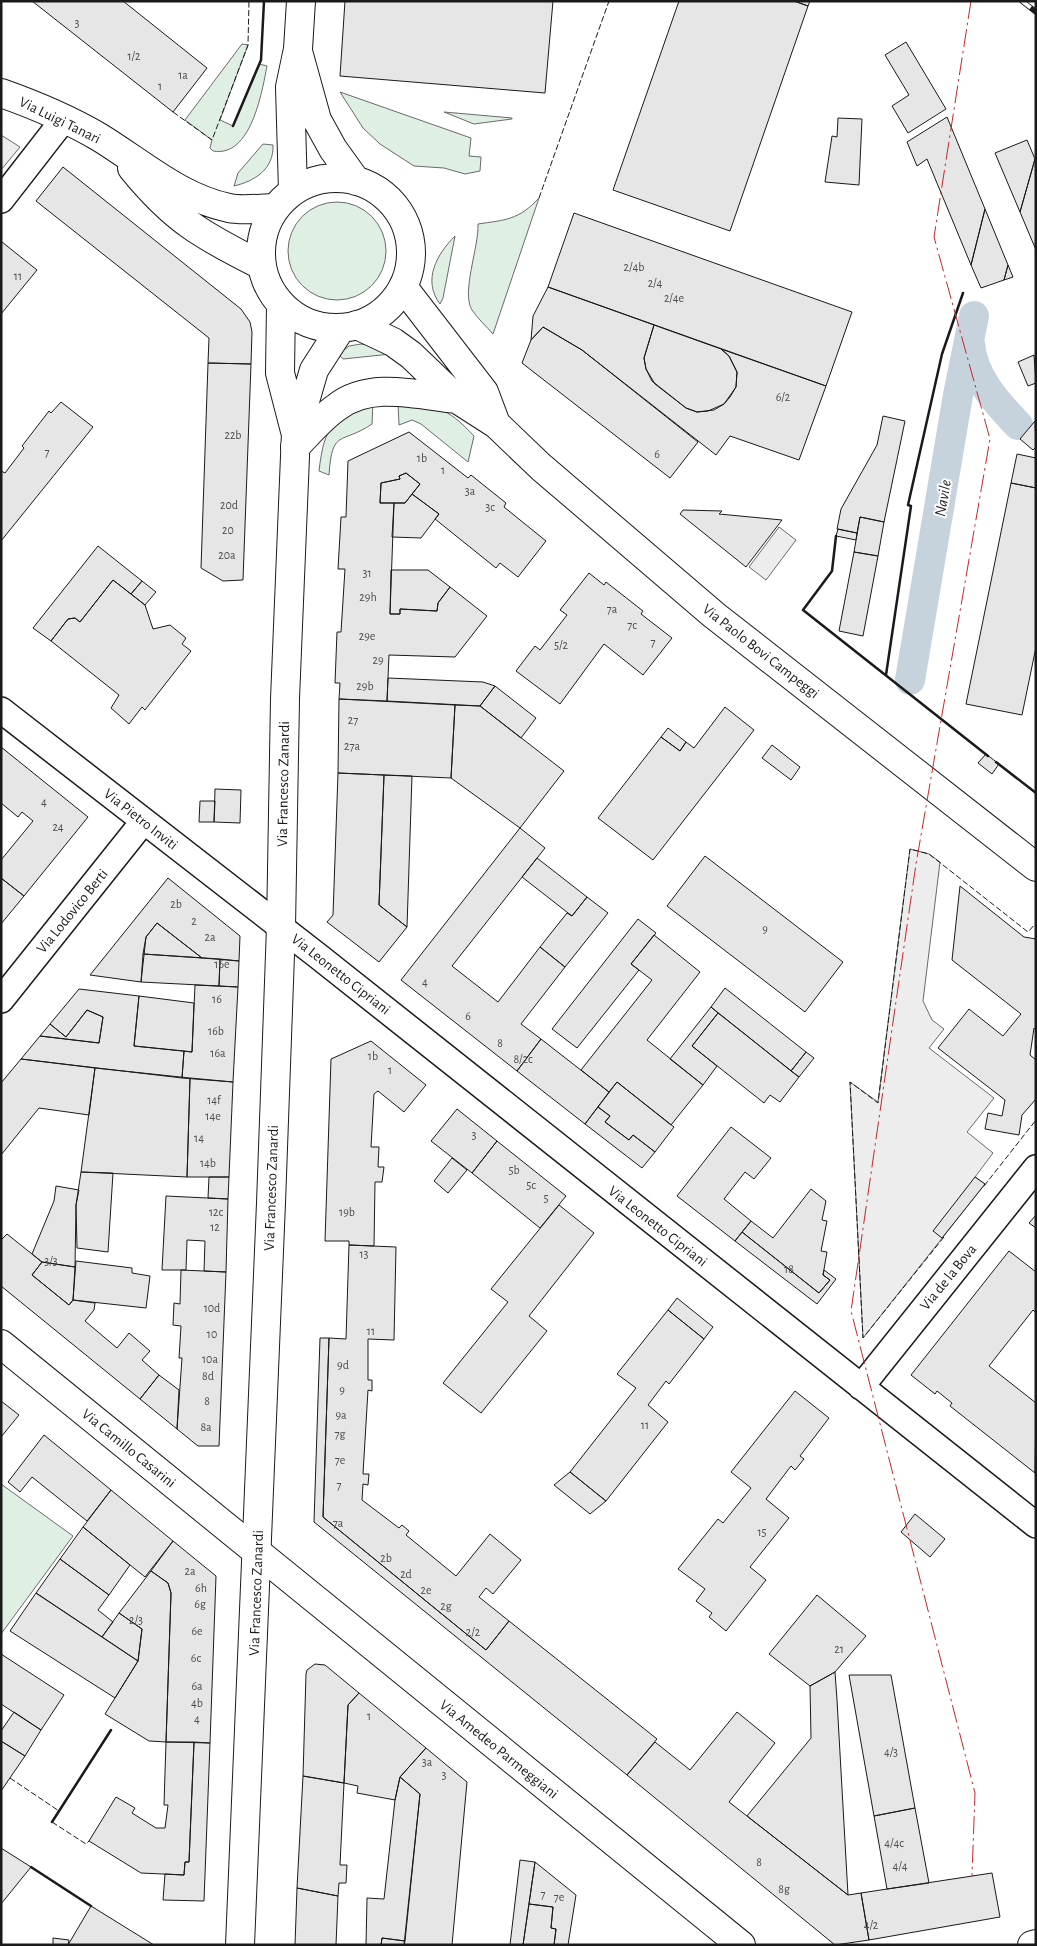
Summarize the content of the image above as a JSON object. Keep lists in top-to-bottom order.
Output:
{
  "streets": {
    "street": [
      "Via Luigi Tanari",
      "Via Paolo Bovi Campeggi",
      "Via Francesco Zanardi",
      "Via Pietro Inviti",
      "Via Lodovico Berti",
      "Via Leonetto Cipriani",
      "Via de la Bova",
      "Via Camillo Casarini",
      "Via Amedeo Parmeggiani"
    ]
  },
  "crossings": [
    ["Via Luigi Tanari", "Via Paolo Bovi Campeggi"],
    ["Via Luigi Tanari", "Via Francesco Zanardi"],
    ["Via Paolo Bovi Campeggi", "Via Francesco Zanardi"],
    ["Via Francesco Zanardi", "Via Pietro Inviti"],
    ["Via Francesco Zanardi", "Via Leonetto Cipriani"],
    ["Via Francesco Zanardi", "Via Camillo Casarini"],
    ["Via Francesco Zanardi", "Via Amedeo Parmeggiani"],
    ["Via Pietro Inviti", "Via Lodovico Berti"],
    ["Via Pietro Inviti", "Via Leonetto Cipriani"],
    ["Via Leonetto Cipriani", "Via de la Bova"],
    ["Via Camillo Casarini", "Via Amedeo Parmeggiani"]
  ],
  "water": ["Navile"],
  "house_numbers": [
    "3",
    "1/2",
    "1a",
    "1",
    "2/4b",
    "11",
    "2/4",
    "2/4e",
    "6/2",
    "22b",
    "7",
    "6",
    "1b",
    "1",
    "3a",
    "20d",
    "3c",
    "20",
    "20a",
    "31",
    "29h",
    "7a",
    "7c",
    "29e",
    "7",
    "5/2",
    "29",
    "29b",
    "27",
    "27a",
    "4",
    "24",
    "2b",
    "2",
    "9",
    "2a",
    "16e",
    "4",
    "16",
    "6",
    "16b",
    "8",
    "16a",
    "1b",
    "8/2c",
    "1",
    "14f",
    "14e",
    "3",
    "14",
    "14b",
    "5b",
    "5c",
    "5",
    "12c",
    "19b",
    "12",
    "13",
    "3/3",
    "18",
    "10d",
    "11",
    "10",
    "10a",
    "9d",
    "8d",
    "9",
    "8",
    "9a",
    "11",
    "8a",
    "7g",
    "7e",
    "7",
    "7a",
    "15",
    "2b",
    "2a",
    "2d",
    "6h",
    "2e",
    "6g",
    "2g",
    "2/3",
    "6e",
    "2/2",
    "21",
    "6c",
    "6a",
    "4b",
    "1",
    "4",
    "4/3",
    "3a",
    "3",
    "4/4c",
    "8",
    "4/4",
    "8g",
    "7",
    "7e",
    "4/2"
  ]
}
